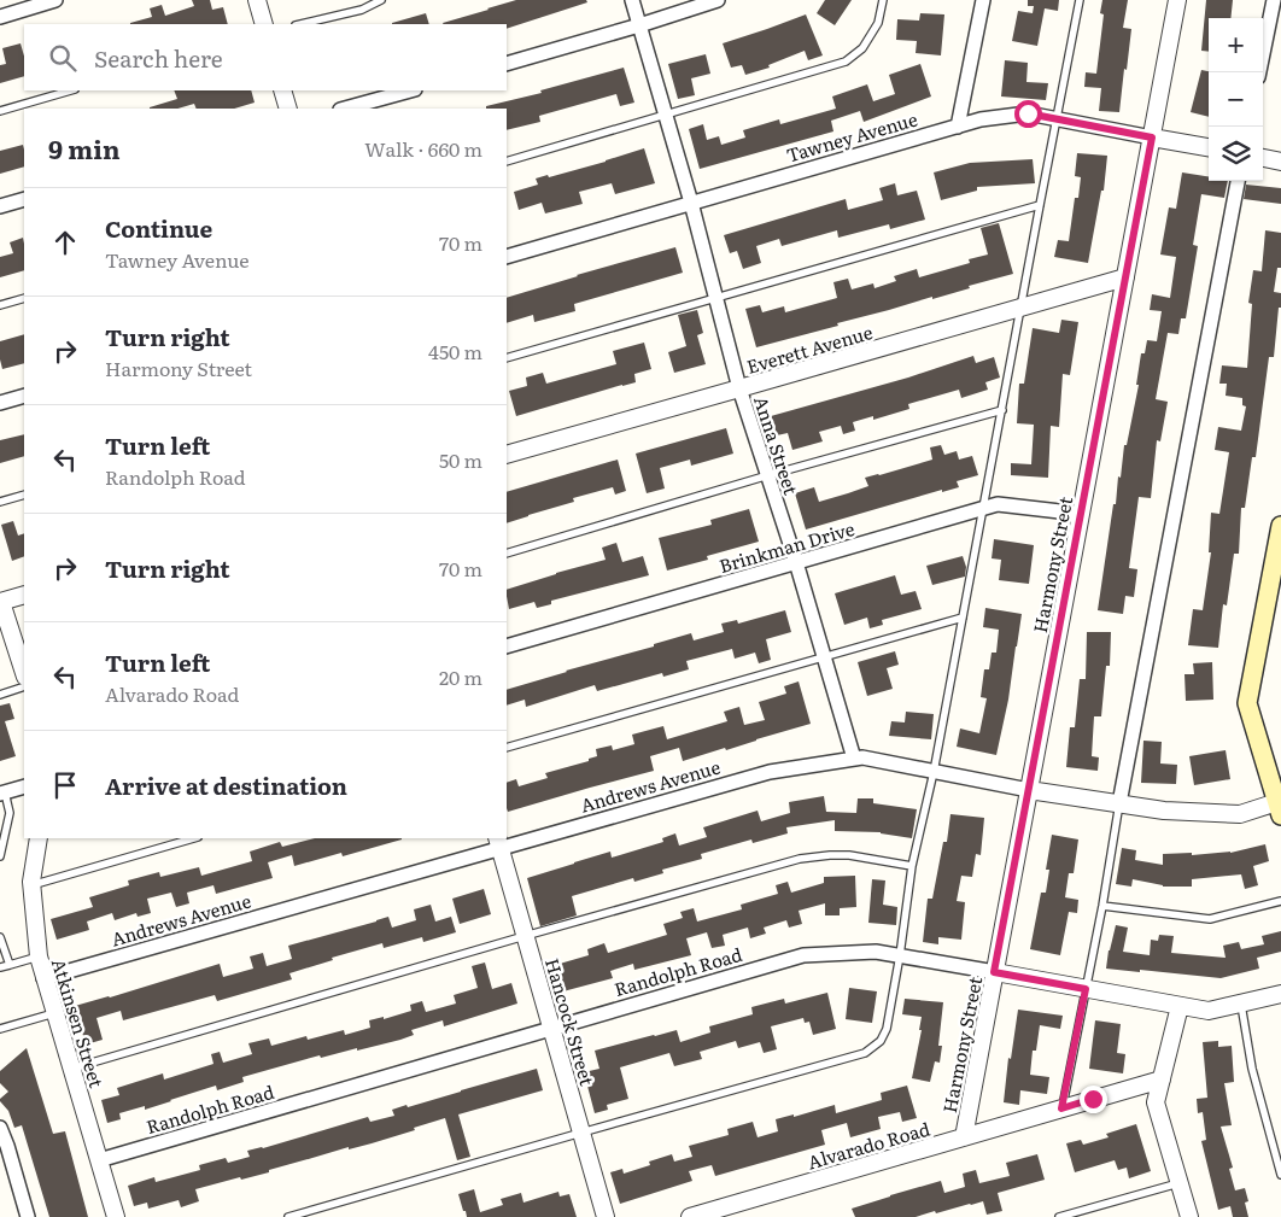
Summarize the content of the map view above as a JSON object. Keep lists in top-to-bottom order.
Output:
{
  "streets": {
    "street": [
      "Tawney Avenue",
      "Everett Avenue",
      "Anna Street",
      "Brinkman Drive",
      "Harmony Street",
      "Andrews Avenue",
      "Randolph Road",
      "Hancock Street",
      "Atkinsen Street",
      "Alvarado Road"
    ]
  },
  "crossings": [
    ["Tawney Avenue", "Anna Street"],
    ["Tawney Avenue", "Harmony Street"],
    ["Everett Avenue", "Anna Street"],
    ["Everett Avenue", "Harmony Street"],
    ["Anna Street", "Brinkman Drive"],
    ["Anna Street", "Andrews Avenue"],
    ["Brinkman Drive", "Harmony Street"],
    ["Harmony Street", "Andrews Avenue"],
    ["Harmony Street", "Randolph Road"],
    ["Harmony Street", "Alvarado Road"],
    ["Andrews Avenue", "Hancock Street"],
    ["Andrews Avenue", "Atkinsen Street"],
    ["Randolph Road", "Hancock Street"],
    ["Randolph Road", "Atkinsen Street"]
  ],
  "page": {
    "map_buttons": ["+", "−"],
    "search": "Search here",
    "heading": ["9 min", "Walk · 660 m"],
    "list": [
      ["Continue", "Tawney Avenue", "70 m"],
      ["Turn right", "Harmony Street", "450 m"],
      ["Turn left", "Randolph Road", "50 m"],
      ["Turn right", "70 m"],
      ["Turn left", "Alvarado Road", "20 m"],
      "Arrive at destination"
    ]
  }
}
